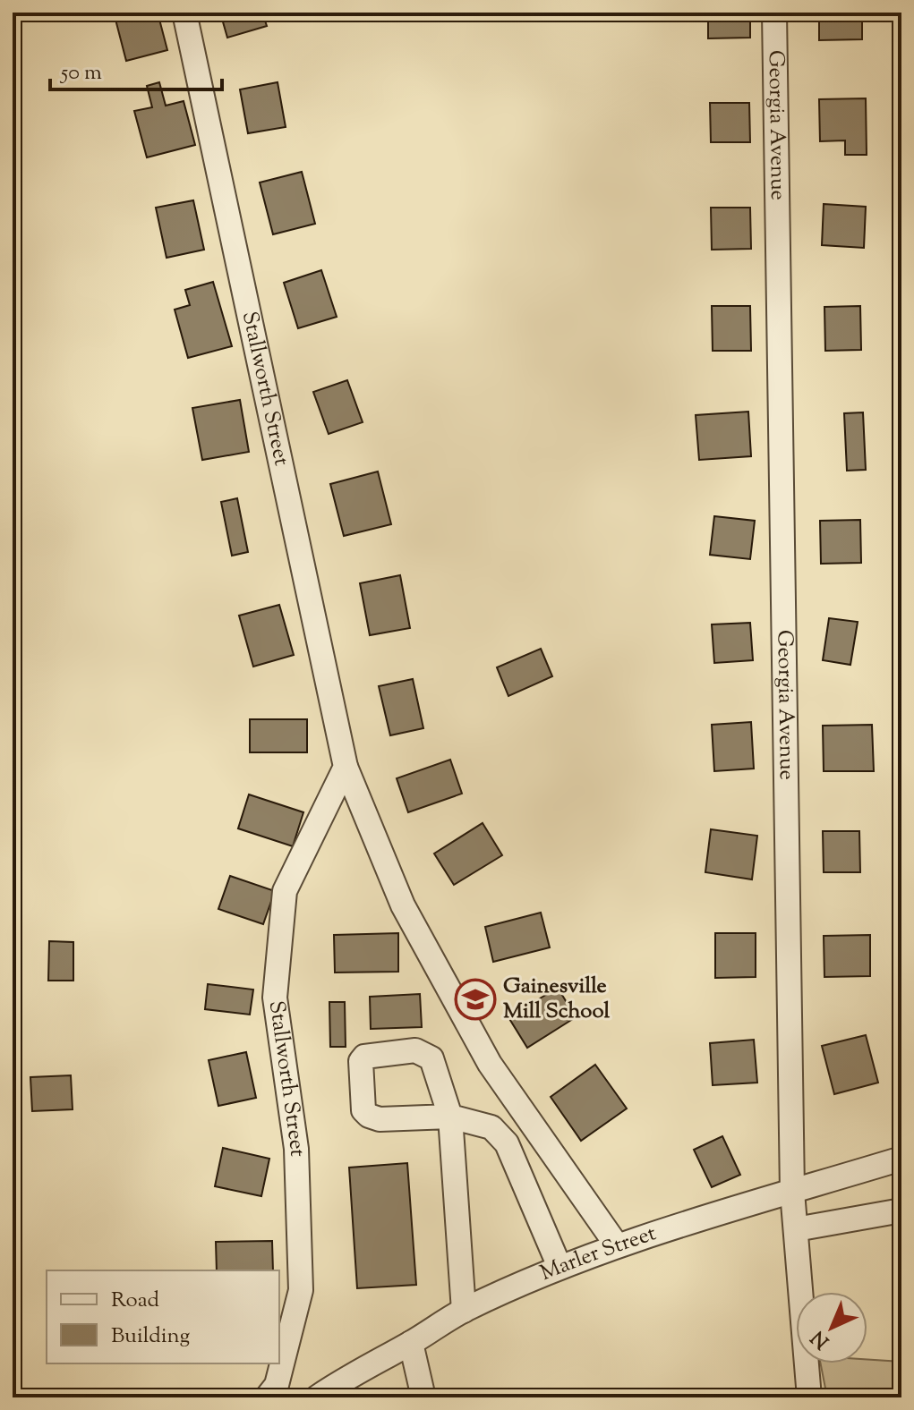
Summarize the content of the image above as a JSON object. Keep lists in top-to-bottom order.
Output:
{
  "streets": {
    "street": ["Georgia Avenue", "Stallworth Street", "Marler Street"]
  },
  "crossings": [
    ["Georgia Avenue", "Marler Street"],
    ["Stallworth Street", "Marler Street"]
  ],
  "places": {
    "school or university": ["Gainesville Mill School"]
  },
  "legend": ["Road", "Building"],
  "scale_bar": "50 m",
  "north": "bottom left"
}
